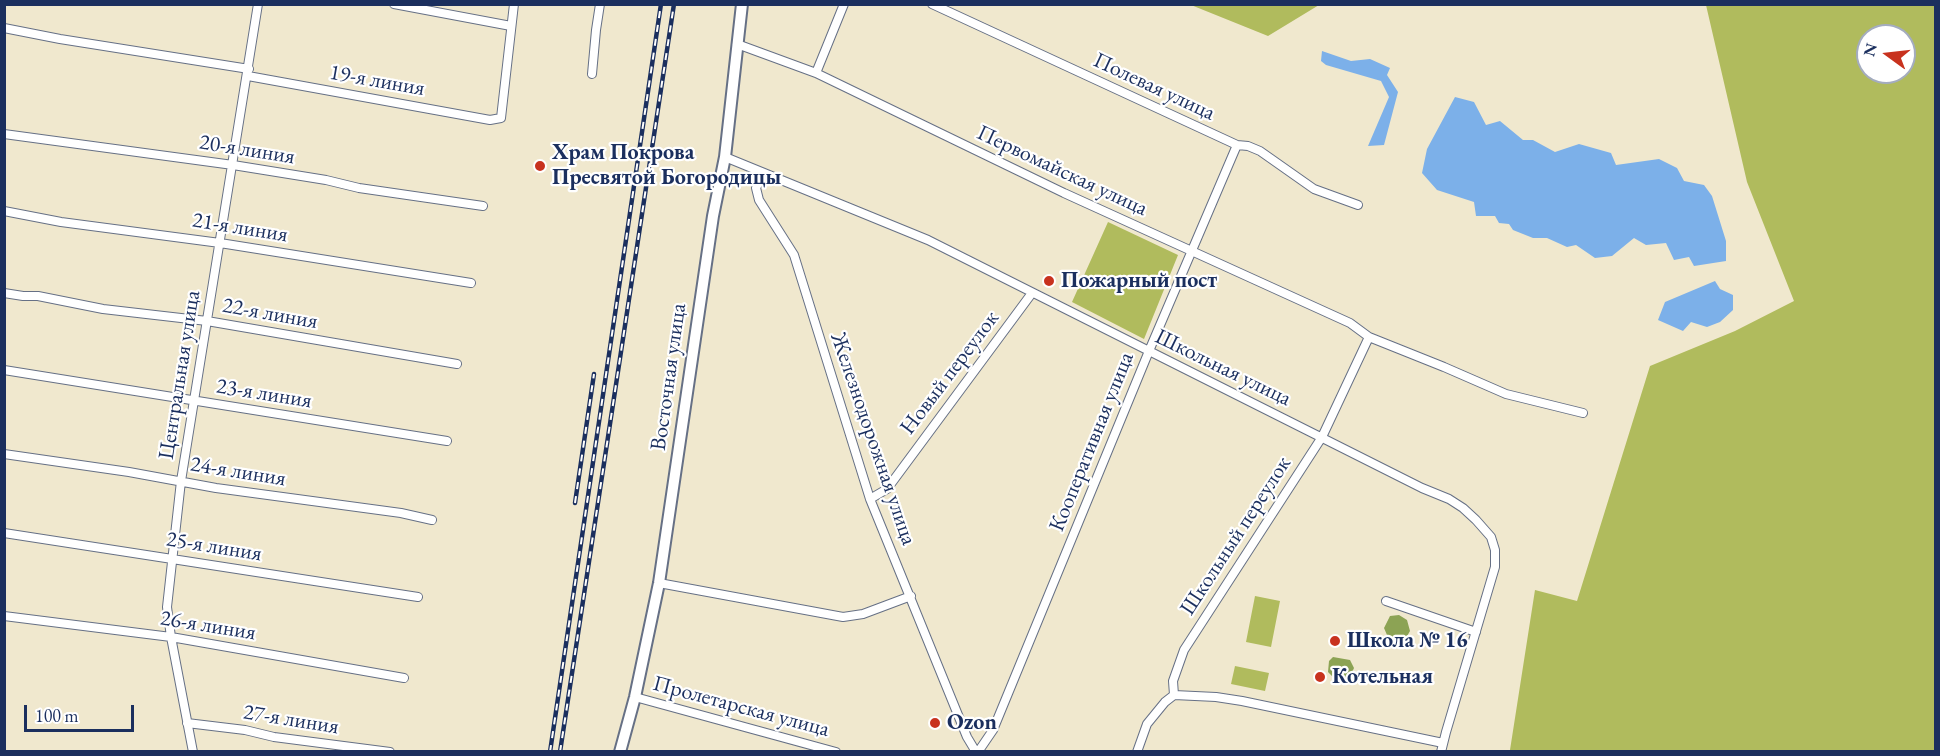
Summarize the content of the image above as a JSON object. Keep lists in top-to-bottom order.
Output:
{
  "streets": {
    "main road": ["Восточная улица"],
    "street": [
      "19-я линия",
      "Полевая улица",
      "20-я линия",
      "Первомайская улица",
      "21-я линия",
      "22-я линия",
      "Школьная улица",
      "Новый переулок",
      "Центральная улица",
      "23-я линия",
      "Железнодорожная улица",
      "Кооперативная улица",
      "24-я линия",
      "Школьный переулок",
      "25-я линия",
      "26-я линия",
      "Пролетарская улица",
      "27-я линия"
    ]
  },
  "crossings": [
    ["19-я линия", "Центральная улица"],
    ["Полевая улица", "Кооперативная улица"],
    ["20-я линия", "Центральная улица"],
    ["Первомайская улица", "Восточная улица"],
    ["Первомайская улица", "Кооперативная улица"],
    ["Первомайская улица", "Школьный переулок"],
    ["21-я линия", "Центральная улица"],
    ["22-я линия", "Центральная улица"],
    ["Школьная улица", "Новый переулок"],
    ["Школьная улица", "Восточная улица"],
    ["Школьная улица", "Железнодорожная улица"],
    ["Школьная улица", "Кооперативная улица"],
    ["Школьная улица", "Школьный переулок"],
    ["Новый переулок", "Железнодорожная улица"],
    ["Центральная улица", "23-я линия"],
    ["Центральная улица", "24-я линия"],
    ["Центральная улица", "25-я линия"],
    ["Центральная улица", "26-я линия"],
    ["Центральная улица", "27-я линия"],
    ["Восточная улица", "Пролетарская улица"],
    ["Железнодорожная улица", "Кооперативная улица"]
  ],
  "places": [
    "Храм Покрова Пресвятой Богородицы",
    "Пожарный пост",
    "Школа № 16",
    "Котельная",
    "Ozon"
  ],
  "scale_bar": "100 m",
  "north": "left"
}
